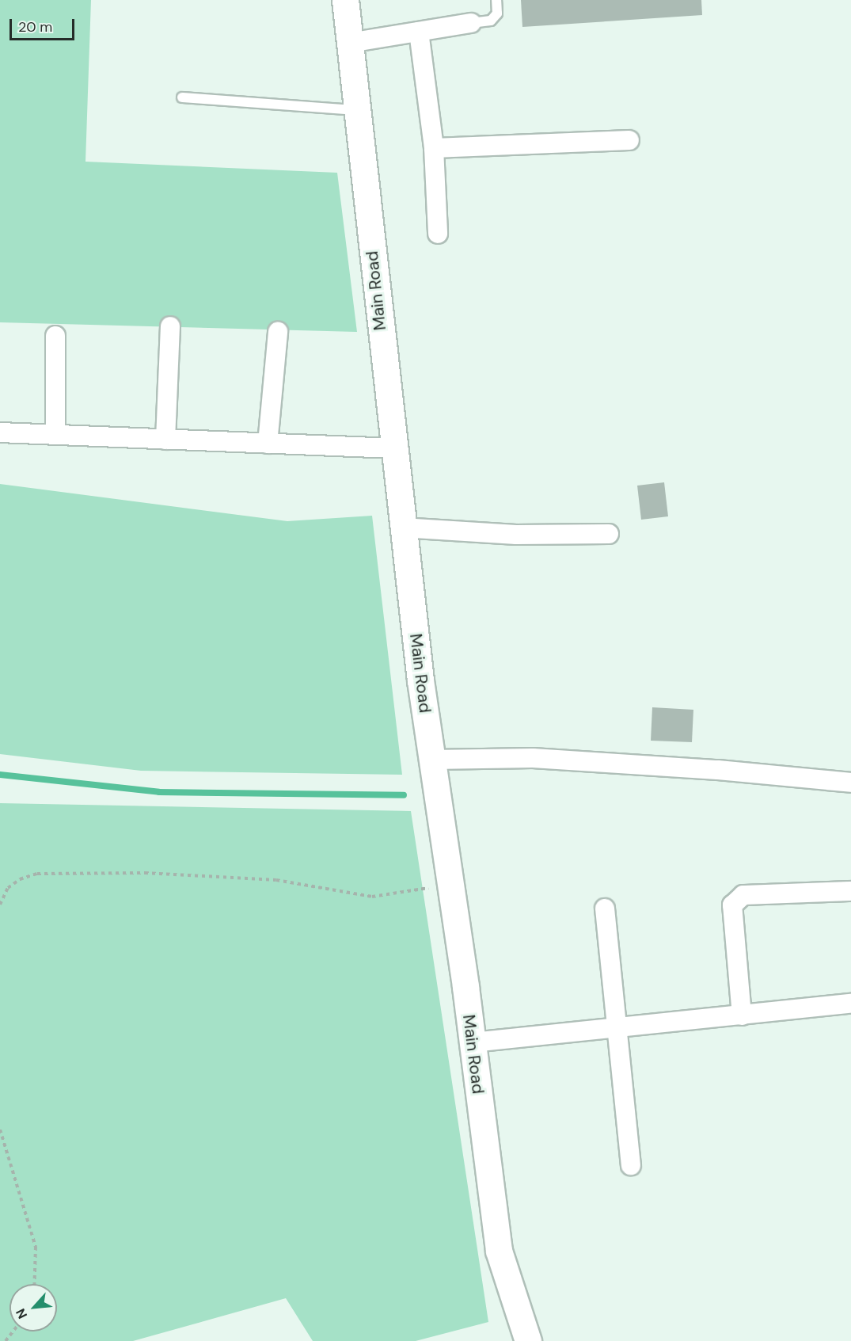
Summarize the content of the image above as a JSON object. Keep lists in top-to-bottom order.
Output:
{
  "streets": {
    "street": ["Main Road"]
  },
  "scale_bar": "20 m",
  "north": "bottom left"
}
